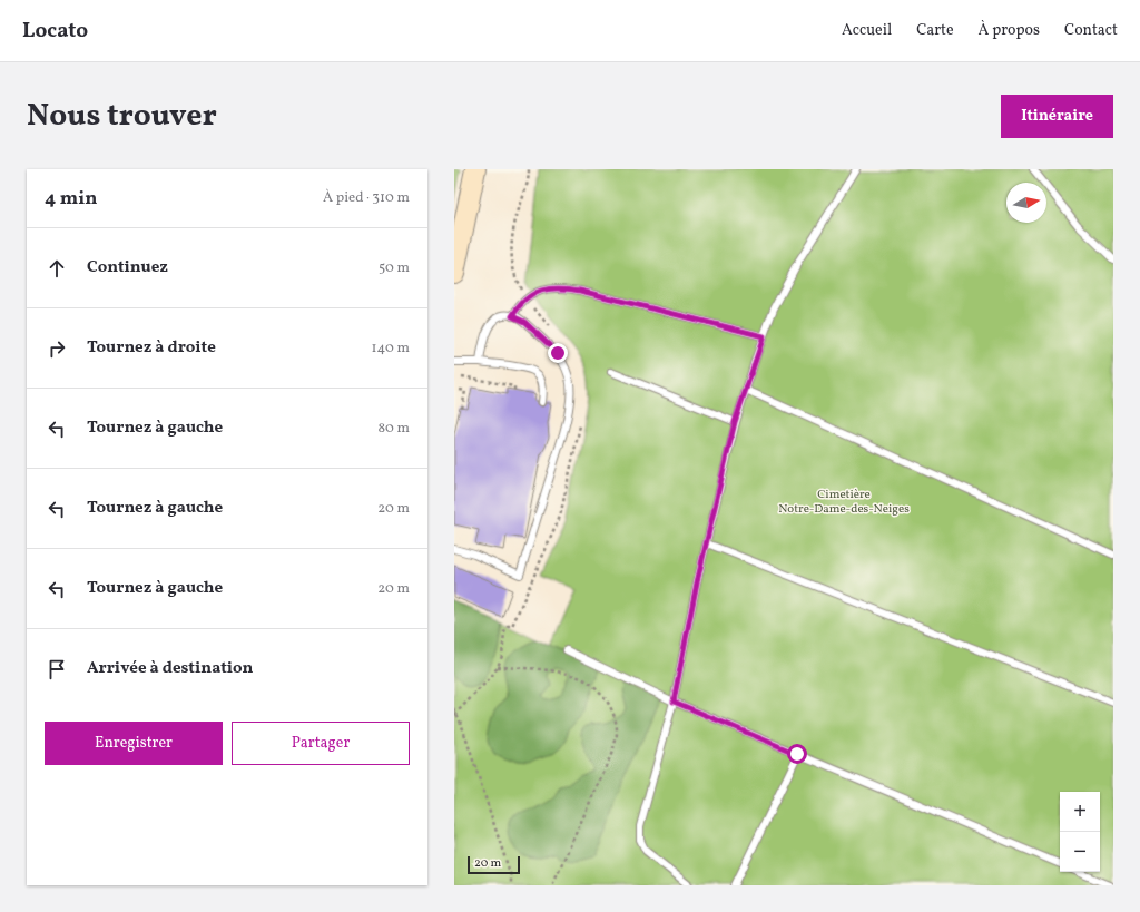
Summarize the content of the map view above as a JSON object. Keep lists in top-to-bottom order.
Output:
{
  "parks": ["Cimetière Notre-Dame-des-Neiges"],
  "scale_bar": "20 m",
  "north": "right",
  "page": {
    "header": "Locato",
    "nav": [
      "Accueil",
      "Carte",
      "À propos",
      "Contact"
    ],
    "title": "Nous trouver",
    "buttons": [
      "Itinéraire",
      ["Enregistrer", "Partager"]
    ],
    "heading": ["4 min", "À pied · 310 m"],
    "list": [
      ["Continuez", "50 m"],
      ["Tournez à droite", "140 m"],
      ["Tournez à gauche", "80 m"],
      ["Tournez à gauche", "20 m"],
      ["Tournez à gauche", "20 m"],
      "Arrivée à destination"
    ],
    "map_buttons": ["+", "−"],
    "scale": "20 m"
  }
}
